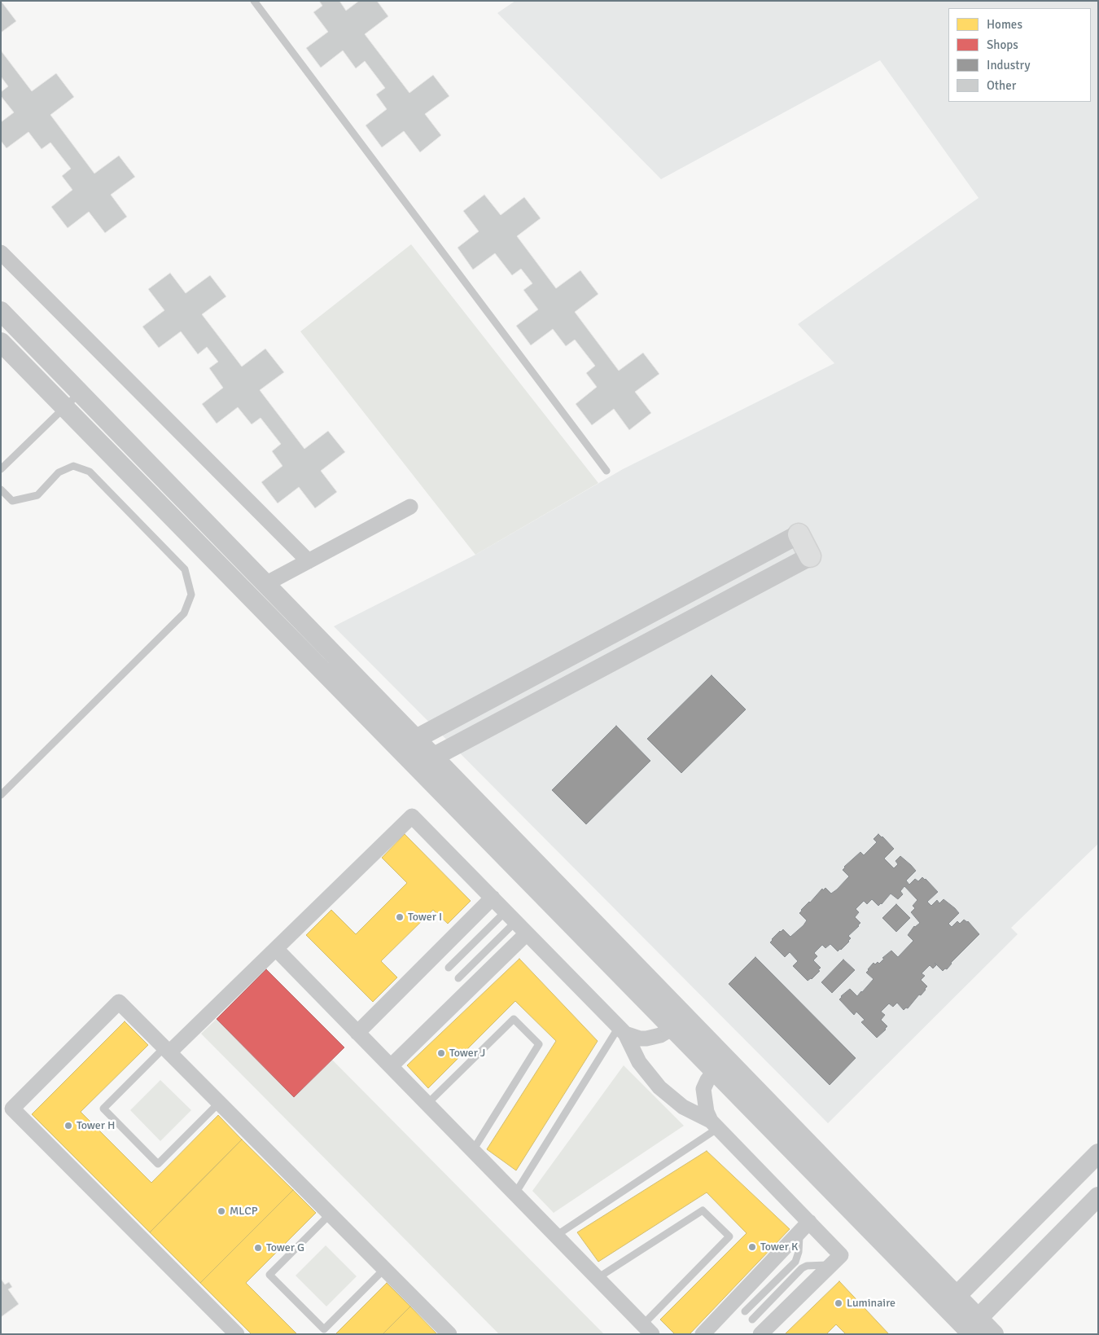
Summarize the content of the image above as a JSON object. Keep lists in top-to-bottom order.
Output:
{
  "places": [
    "Tower I",
    "Tower J",
    "Tower H",
    "MLCP",
    "Tower K",
    "Tower G",
    "Luminaire"
  ],
  "legend": [
    "Homes",
    "Shops",
    "Industry",
    "Other"
  ]
}
